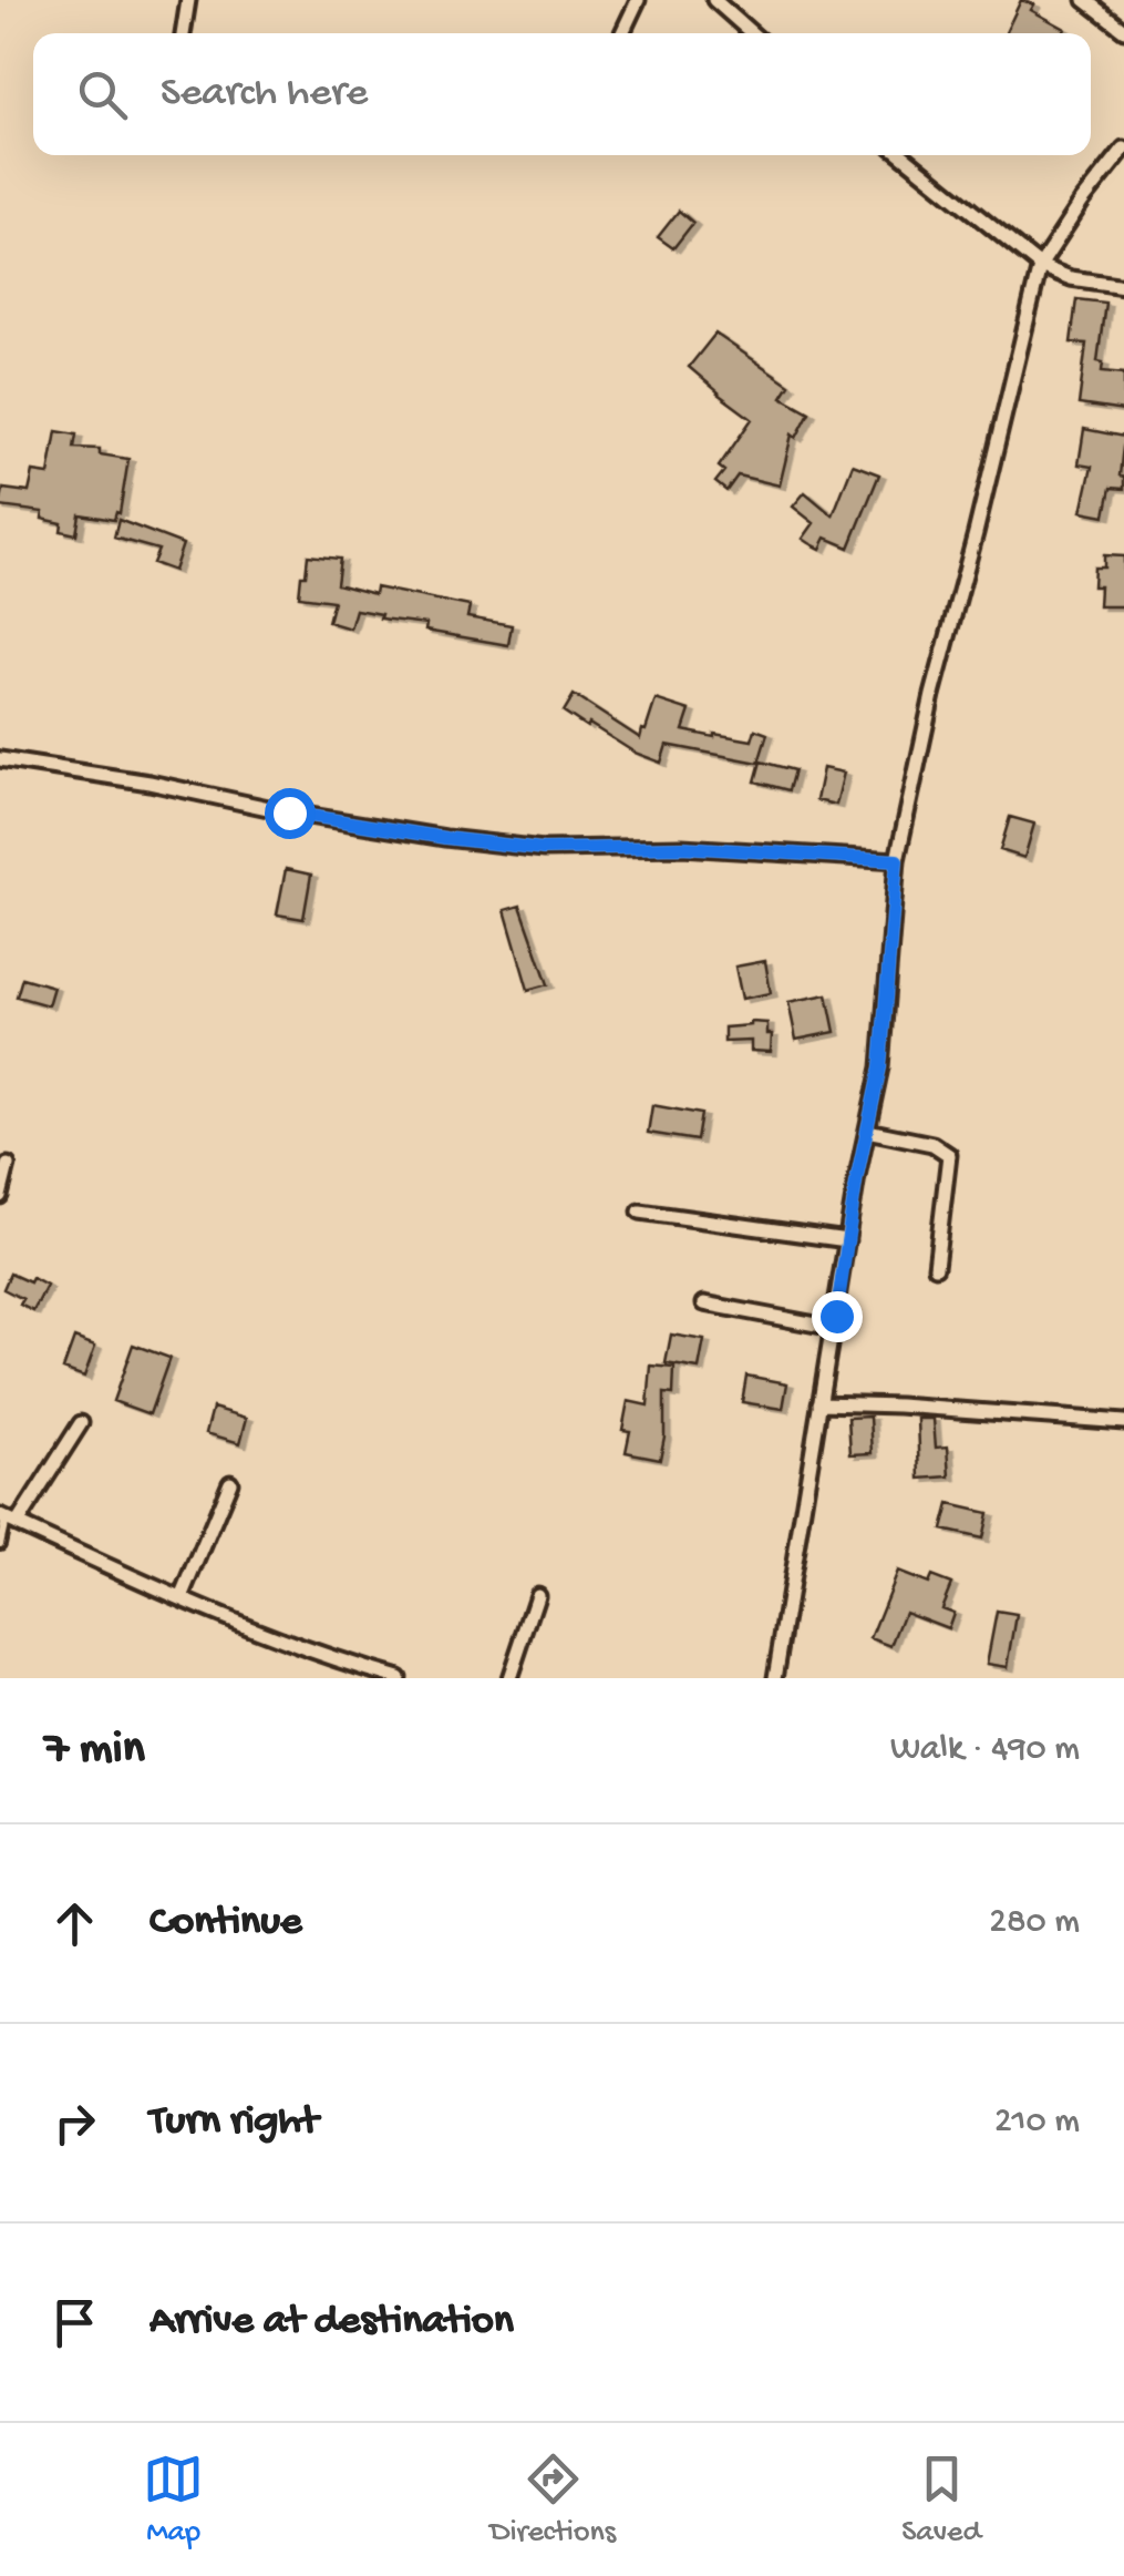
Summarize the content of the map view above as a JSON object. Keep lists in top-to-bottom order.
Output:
{
  "page": {
    "search": "Search here",
    "heading": ["7 min", "Walk · 490 m"],
    "list": [
      ["Continue", "280 m"],
      ["Turn right", "210 m"],
      "Arrive at destination"
    ],
    "nav": ["Map", "Directions", "Saved"]
  }
}
